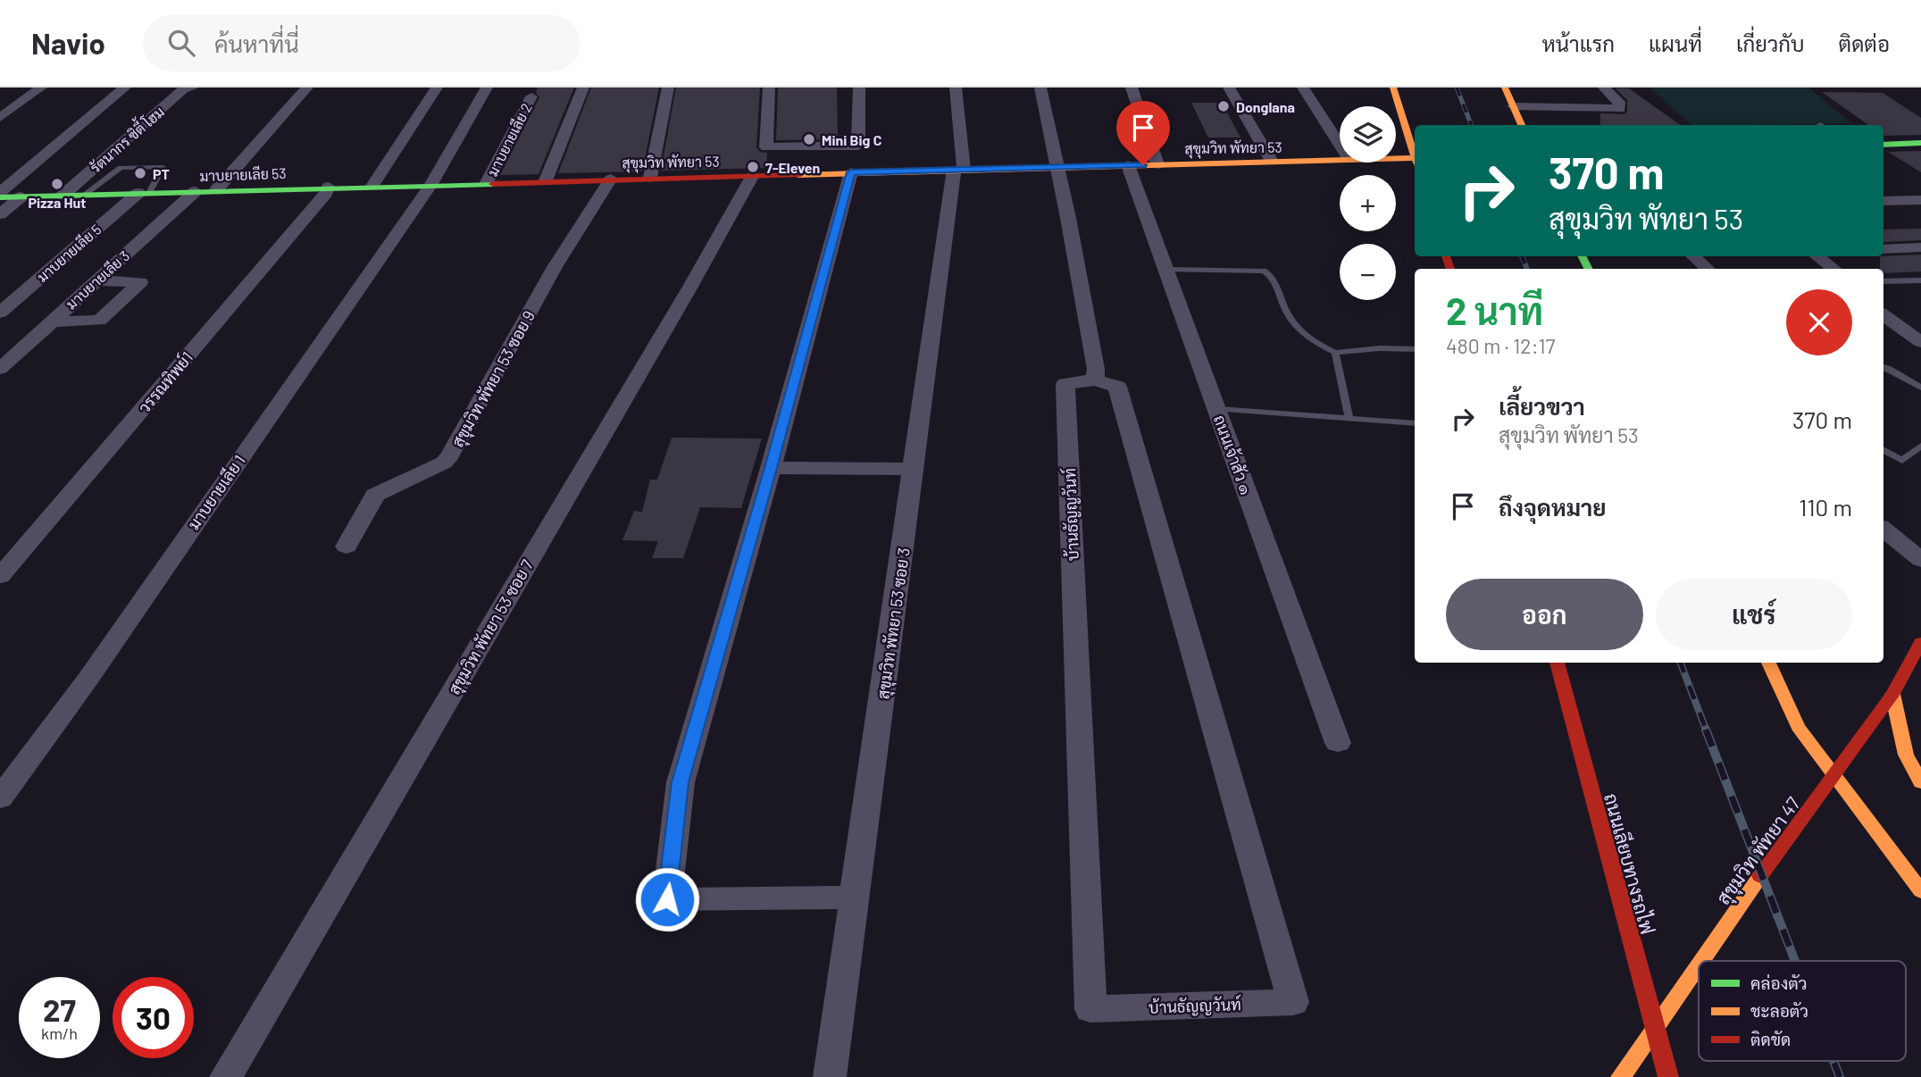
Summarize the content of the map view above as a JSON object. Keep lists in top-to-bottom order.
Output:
{
  "streets": {
    "street": [
      "รัตนากร ซิตี้ โฮม",
      "มาบยายเลีย 2",
      "สุขุมวิท พัทยา 53",
      "มาบยายเลีย 53",
      "มาบยายเลีย 5",
      "มาบยายเลีย 3",
      "สุขุมวิท พัทยา 53 ซอย 9",
      "วรรณทิพย์1",
      "ถนนเจ้าสัว ๑",
      "มาบยายเลีย 1",
      "บ้านธัญญวันท์",
      "สุขุมวิท พัทยา 53 ซอย 3",
      "สุขุมวิท พัทยา 53 ซอย 7",
      "สุขุมวิท พัทยา 47",
      "ถนนเลียบทางรถไฟ"
    ]
  },
  "crossings": [
    ["รัตนากร ซิตี้ โฮม", "มาบยายเลีย 53"],
    ["มาบยายเลีย 2", "สุขุมวิท พัทยา 53"],
    ["มาบยายเลีย 2", "มาบยายเลีย 53"],
    ["สุขุมวิท พัทยา 53", "มาบยายเลีย 53"],
    ["สุขุมวิท พัทยา 53", "สุขุมวิท พัทยา 53 ซอย 9"],
    ["สุขุมวิท พัทยา 53", "ถนนเจ้าสัว ๑"],
    ["สุขุมวิท พัทยา 53", "สุขุมวิท พัทยา 53 ซอย 3"],
    ["สุขุมวิท พัทยา 53", "สุขุมวิท พัทยา 53 ซอย 7"],
    ["มาบยายเลีย 53", "มาบยายเลีย 5"],
    ["มาบยายเลีย 53", "มาบยายเลีย 3"],
    ["มาบยายเลีย 53", "วรรณทิพย์1"],
    ["มาบยายเลีย 53", "มาบยายเลีย 1"],
    ["สุขุมวิท พัทยา 47", "ถนนเลียบทางรถไฟ"]
  ],
  "places": [
    "Donglana",
    "Mini Big C",
    "7-Eleven",
    "PT",
    "Pizza Hut"
  ],
  "legend": ["คล่องตัว", "ชะลอตัว", "ติดขัด"],
  "page": {
    "header": "Navio",
    "search": "ค้นหาที่นี่",
    "nav": [
      "หน้าแรก",
      "แผนที่",
      "เกี่ยวกับ",
      "ติดต่อ"
    ],
    "map_buttons": ["+", "−"],
    "turn": ["370 m", "สุขุมวิท พัทยา 53"],
    "heading": ["2 นาที", "480 m · 12:17"],
    "list": [
      {
        "name": "เลี้ยวขวา",
        "note": "สุขุมวิท พัทยา 53",
        "value": "370 m"
      },
      {
        "name": "ถึงจุดหมาย",
        "value": "110 m"
      }
    ],
    "buttons": ["ออก", "แชร์"],
    "speed": "27 km/h",
    "limit": "30"
  }
}
